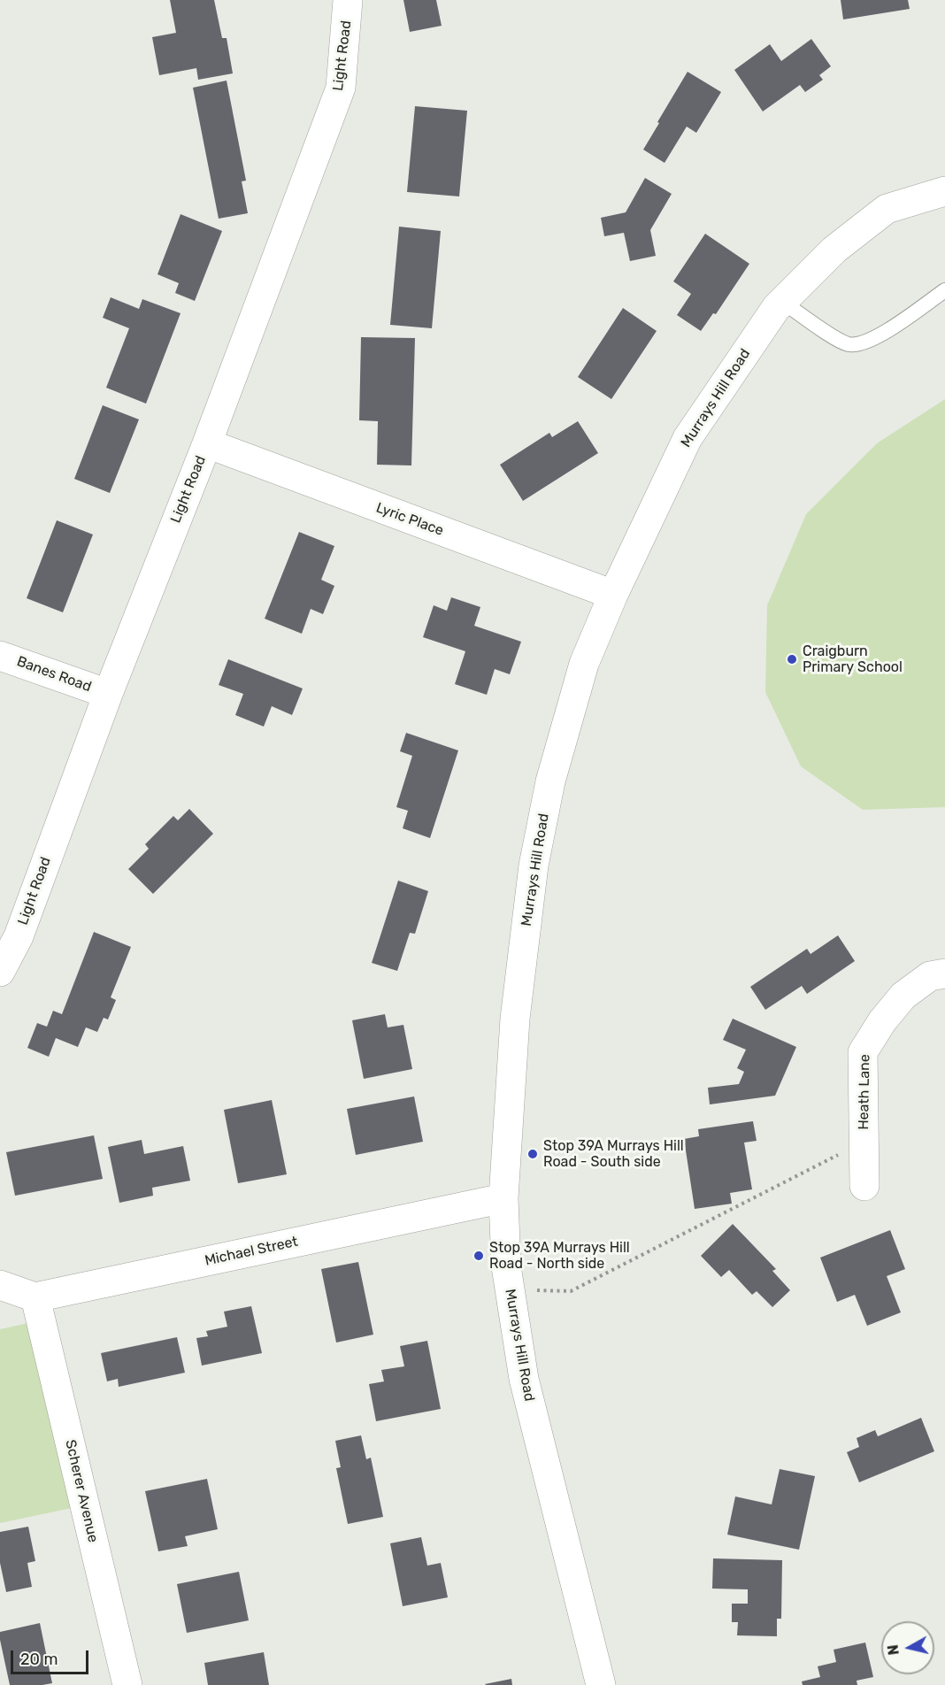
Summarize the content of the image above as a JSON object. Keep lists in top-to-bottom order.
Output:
{
  "streets": {
    "street": [
      "Light Road",
      "Murrays Hill Road",
      "Lyric Place",
      "Banes Road",
      "Heath Lane",
      "Michael Street",
      "Scherer Avenue"
    ]
  },
  "crossings": [
    ["Light Road", "Lyric Place"],
    ["Light Road", "Banes Road"],
    ["Murrays Hill Road", "Lyric Place"],
    ["Murrays Hill Road", "Michael Street"],
    ["Michael Street", "Scherer Avenue"]
  ],
  "places": ["Craigburn Primary School", "Stop 39A Murrays Hill Road - South side", "Stop 39A Murrays Hill Road - North side"],
  "scale_bar": "20 m",
  "north": "left"
}
